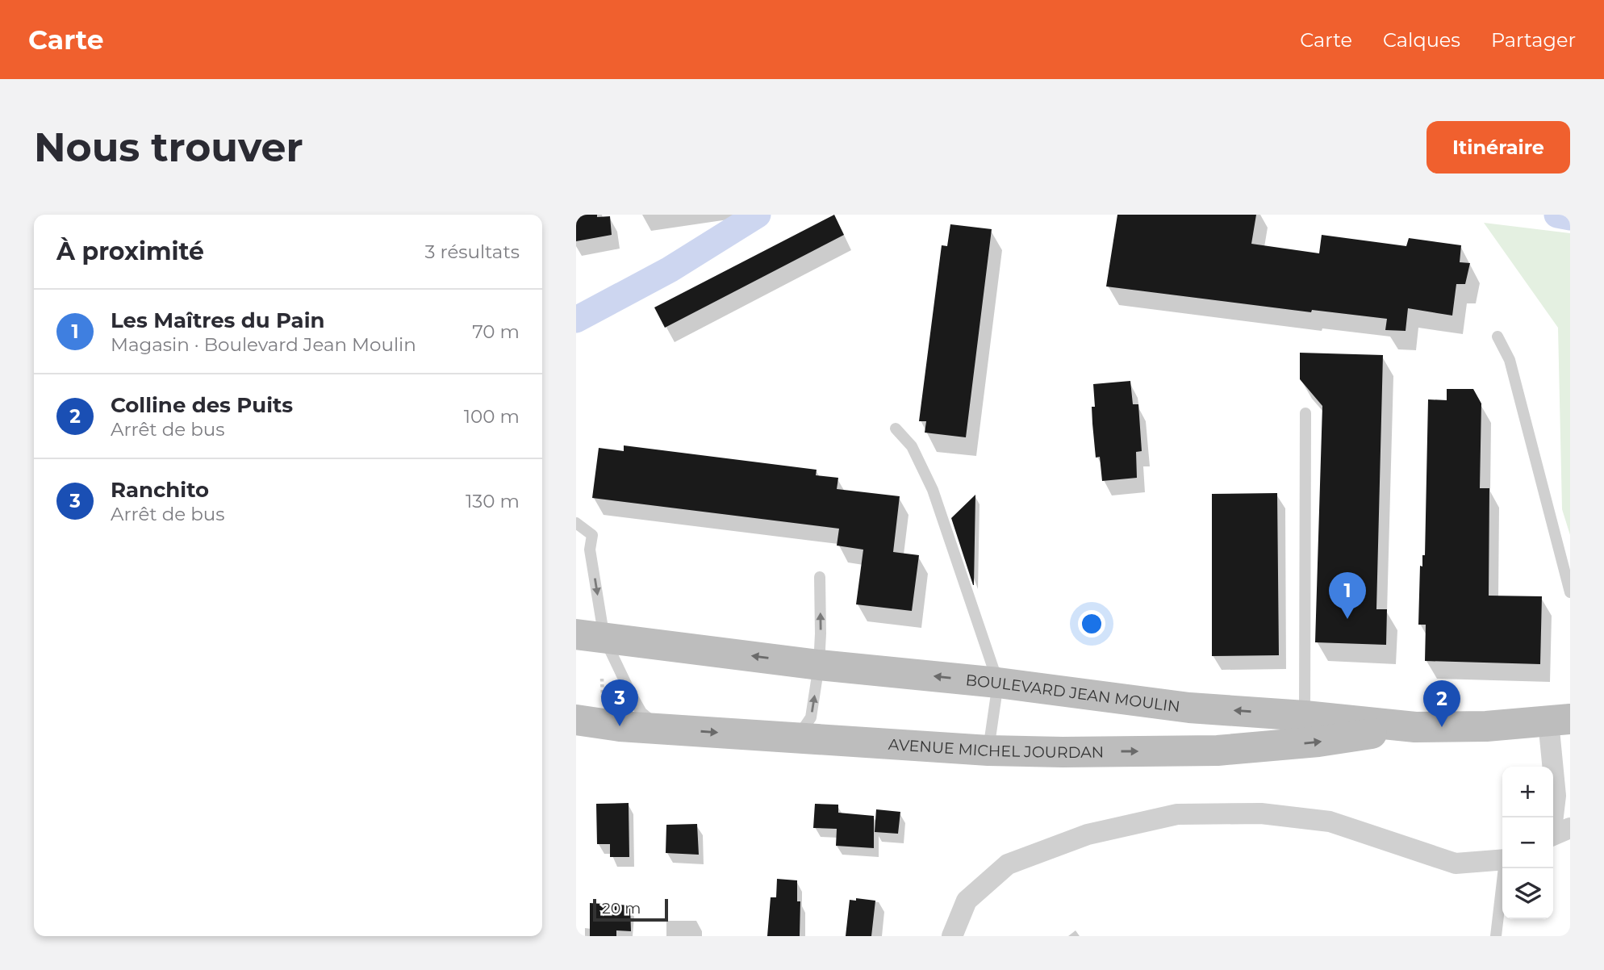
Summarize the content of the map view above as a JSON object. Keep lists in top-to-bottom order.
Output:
{
  "streets": {
    "main road": ["BOULEVARD JEAN MOULIN", "AVENUE MICHEL JOURDAN"]
  },
  "crossings": [
    ["BOULEVARD JEAN MOULIN", "AVENUE MICHEL JOURDAN"]
  ],
  "one_way": ["BOULEVARD JEAN MOULIN", "AVENUE MICHEL JOURDAN"],
  "scale_bar": "20 m",
  "page": {
    "header": "Carte",
    "nav": ["Carte", "Calques", "Partager"],
    "buttons": "Itinéraire",
    "title": "Nous trouver",
    "heading": ["À proximité", "3 résultats"],
    "list": [
      {
        "mark": "1",
        "name": "Les Maîtres du Pain",
        "note": "Magasin · Boulevard Jean Moulin",
        "value": "70 m"
      },
      {
        "mark": "2",
        "name": "Colline des Puits",
        "note": "Arrêt de bus",
        "value": "100 m"
      },
      {
        "mark": "3",
        "name": "Ranchito",
        "note": "Arrêt de bus",
        "value": "130 m"
      }
    ],
    "pins": ["1", "3", "2"],
    "map_buttons": ["+", "−"],
    "scale": "20 m"
  }
}
